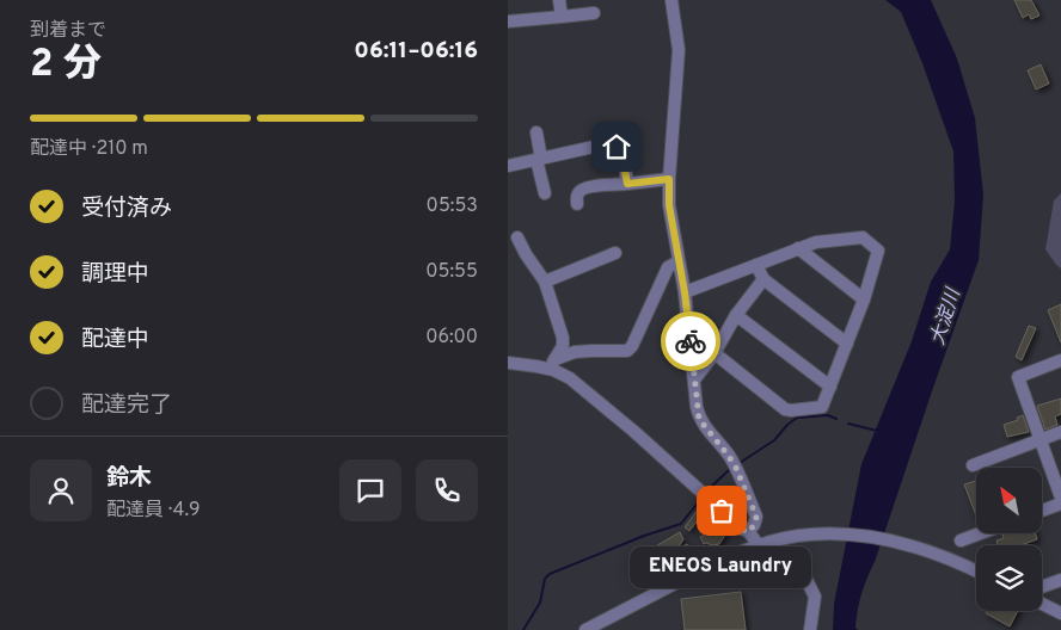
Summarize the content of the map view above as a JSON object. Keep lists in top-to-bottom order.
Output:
{
  "water": ["大淀川"],
  "places": ["ENEOS Laundry"],
  "north": "top left",
  "page": {
    "heading": ["2 分", "到着まで", "06:11–06:16"],
    "panel": ["鈴木", "配達員 · 4.9"],
    "bar": "配達中 · 210 m",
    "list": [
      ["受付済み", "05:53"],
      ["調理中", "05:55"],
      ["配達中", "06:00"],
      "配達完了"
    ],
    "bubble": "ENEOS Laundry"
  }
}
